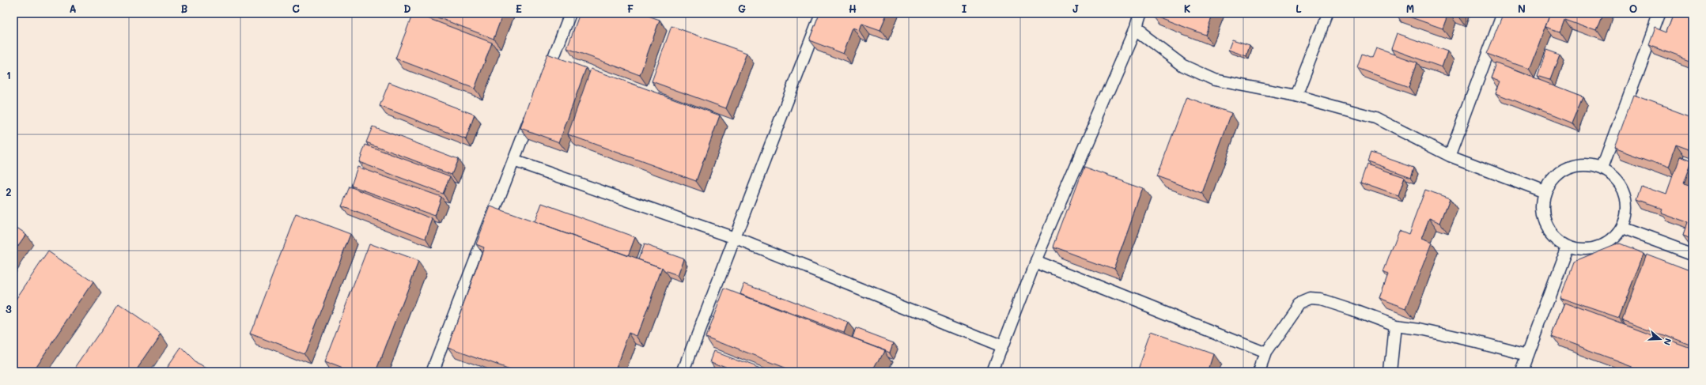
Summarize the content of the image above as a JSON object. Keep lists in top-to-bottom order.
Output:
{
  "north": "right",
  "grid": {
    "columns": [
      "A",
      "B",
      "C",
      "D",
      "E",
      "F",
      "G",
      "H",
      "I",
      "J",
      "K",
      "L",
      "M",
      "N",
      "O"
    ],
    "rows": ["1", "2", "3"]
  }
}
